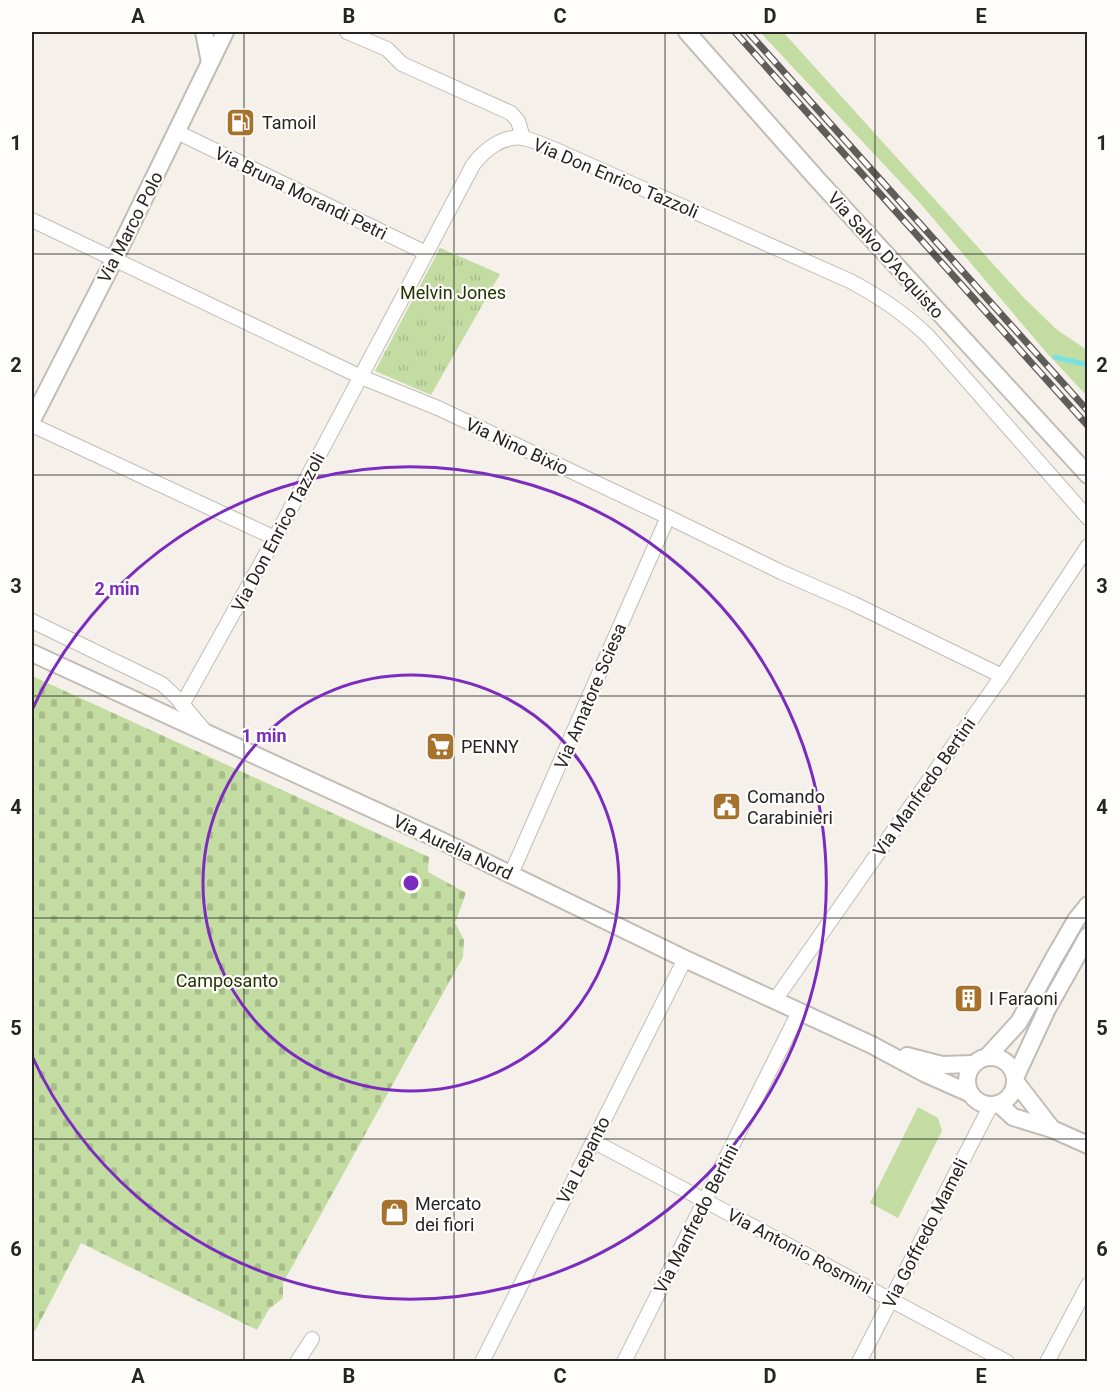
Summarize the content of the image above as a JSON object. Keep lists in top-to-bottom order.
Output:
{
  "streets": {
    "street": [
      "Via Don Enrico Tazzoli",
      "Via Bruna Morandi Petri",
      "Via Marco Polo",
      "Via Salvo D'Acquisto",
      "Via Nino Bixio",
      "Via Amatore Sciesa",
      "Via Manfredo Bertini",
      "Via Aurelia Nord",
      "Via Lepanto",
      "Via Goffredo Mameli",
      "Via Antonio Rosmini"
    ]
  },
  "crossings": [
    ["Via Don Enrico Tazzoli", "Via Bruna Morandi Petri"],
    ["Via Don Enrico Tazzoli", "Via Nino Bixio"],
    ["Via Bruna Morandi Petri", "Via Marco Polo"],
    ["Via Marco Polo", "Via Nino Bixio"],
    ["Via Nino Bixio", "Via Amatore Sciesa"],
    ["Via Nino Bixio", "Via Manfredo Bertini"],
    ["Via Amatore Sciesa", "Via Aurelia Nord"],
    ["Via Manfredo Bertini", "Via Aurelia Nord"],
    ["Via Manfredo Bertini", "Via Antonio Rosmini"],
    ["Via Aurelia Nord", "Via Lepanto"],
    ["Via Aurelia Nord", "Via Goffredo Mameli"],
    ["Via Lepanto", "Via Antonio Rosmini"],
    ["Via Goffredo Mameli", "Via Antonio Rosmini"]
  ],
  "parks": ["Melvin Jones", "Camposanto"],
  "places": {
    "fuel station": ["Tamoil"],
    "supermarket": ["PENNY"],
    "public building": ["Comando Carabinieri"],
    "building": ["I Faraoni"],
    "shop": ["Mercato dei fiori"]
  },
  "grid": {
    "columns": [
      "A",
      "B",
      "C",
      "D",
      "E"
    ],
    "rows": [
      "1",
      "2",
      "3",
      "4",
      "5",
      "6"
    ]
  },
  "rings": ["2 min", "1 min"]
}
